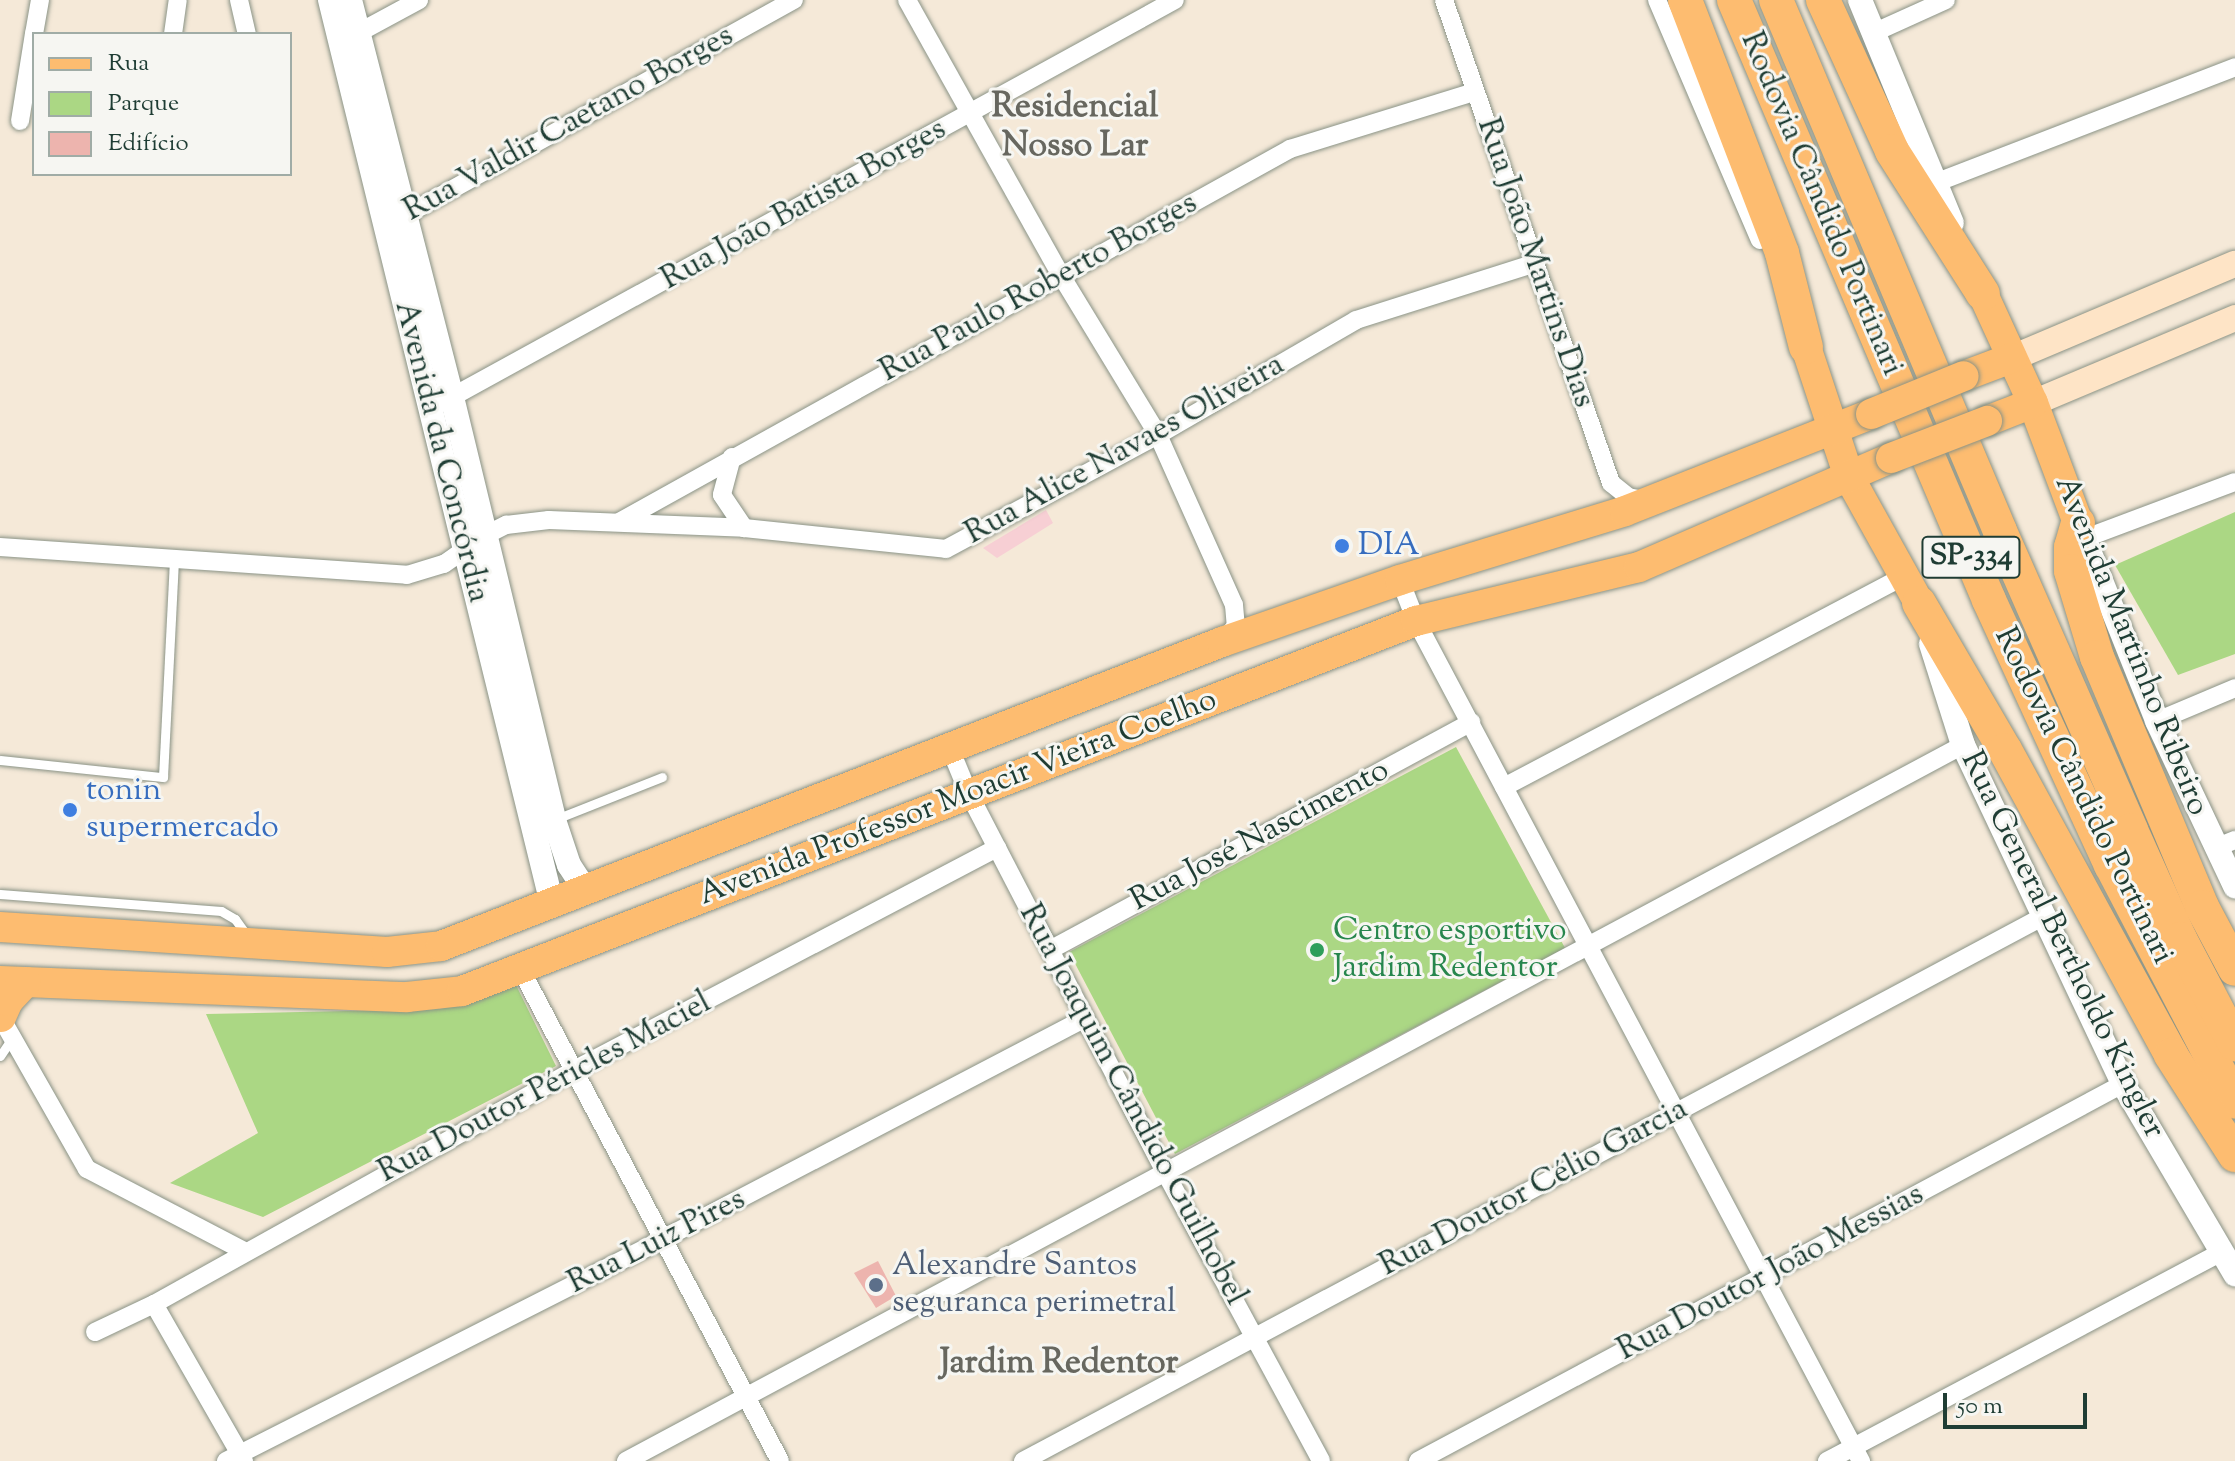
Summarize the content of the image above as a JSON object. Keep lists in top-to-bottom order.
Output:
{
  "streets": {
    "highway": ["Rodovia Cândido Portinari", "SP-334"],
    "main road": ["Avenida Martinho Ribeiro", "Avenida Professor Moacir Vieira Coelho"],
    "street": [
      "Rua Valdir Caetano Borges",
      "Rua João Batista Borges",
      "Rua João Martins Dias",
      "Rua Paulo Roberto Borges",
      "Rua Alice Navaes Oliveira",
      "Avenida da Concórdia",
      "Rua José Nascimento",
      "Rua General Bertholdo Kingler",
      "Rua Doutor Péricles Maciel",
      "Rua Joaquim Cândido Guilhobel",
      "Rua Doutor Célio Garcia",
      "Rua Luiz Pires",
      "Rua Doutor João Messias"
    ]
  },
  "crossings": [
    ["Rua Valdir Caetano Borges", "Avenida da Concórdia"],
    ["Rua João Batista Borges", "Avenida da Concórdia"],
    ["Rua João Martins Dias", "Rua Paulo Roberto Borges"],
    ["Rua João Martins Dias", "Rua Alice Navaes Oliveira"],
    ["Rua João Martins Dias", "Avenida Professor Moacir Vieira Coelho"],
    ["Rua Paulo Roberto Borges", "Rua Alice Navaes Oliveira"],
    ["Rua Alice Navaes Oliveira", "Avenida da Concórdia"],
    ["Avenida da Concórdia", "Avenida Professor Moacir Vieira Coelho"],
    ["Avenida Martinho Ribeiro", "Avenida Professor Moacir Vieira Coelho"],
    ["Avenida Professor Moacir Vieira Coelho", "Rua Joaquim Cândido Guilhobel"],
    ["Rua José Nascimento", "Rua Joaquim Cândido Guilhobel"],
    ["Rua General Bertholdo Kingler", "Rua Doutor Célio Garcia"],
    ["Rua General Bertholdo Kingler", "Rua Doutor João Messias"],
    ["Rua Doutor Péricles Maciel", "Rua Joaquim Cândido Guilhobel"],
    ["Rua Joaquim Cândido Guilhobel", "Rua Doutor Célio Garcia"],
    ["Rua Joaquim Cândido Guilhobel", "Rua Luiz Pires"]
  ],
  "districts": ["Residencial Nosso Lar", "Jardim Redentor"],
  "places": [
    "DIA",
    "tonin supermercado",
    "Centro esportivo Jardim Redentor",
    "Alexandre Santos seguranca perimetral"
  ],
  "legend": ["Rua", "Parque", "Edifício"],
  "scale_bar": "50 m"
}
